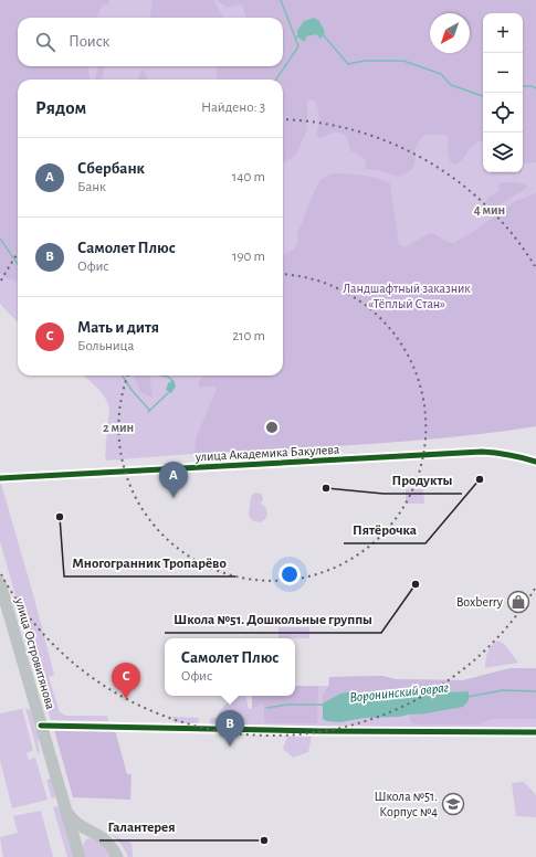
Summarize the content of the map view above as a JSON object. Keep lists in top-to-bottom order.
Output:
{
  "streets": {
    "main road": ["улица Островитянова"],
    "street": ["улица Академика Бакулева"]
  },
  "water": ["Воронинский овраг"],
  "parks": ["Ландшафтный заказник «Тёплый Стан»"],
  "places": {
    "other": [
      "Пятёрочка",
      "Продукты",
      "Многогранник Тропарёво",
      "Школа №51. Дошкольные группы",
      "Галантерея"
    ],
    "shop": ["Boxberry"],
    "school or university": ["Школа №51. Корпус №4"]
  },
  "north": "bottom left",
  "page": {
    "map_buttons": ["+", "−"],
    "search": "Поиск",
    "heading": ["Рядом", "Найдено: 3"],
    "list": [
      {
        "mark": "A",
        "name": "Сбербанк",
        "note": "Банк",
        "value": "140 m"
      },
      {
        "mark": "B",
        "name": "Самолет Плюс",
        "note": "Офис",
        "value": "190 m"
      },
      {
        "mark": "C",
        "name": "Мать и дитя",
        "note": "Больница",
        "value": "210 m"
      }
    ],
    "pins": ["A", "C", "B"],
    "popup": ["Самолет Плюс", "Офис"]
  },
  "rings": ["4 мин", "2 мин"]
}
